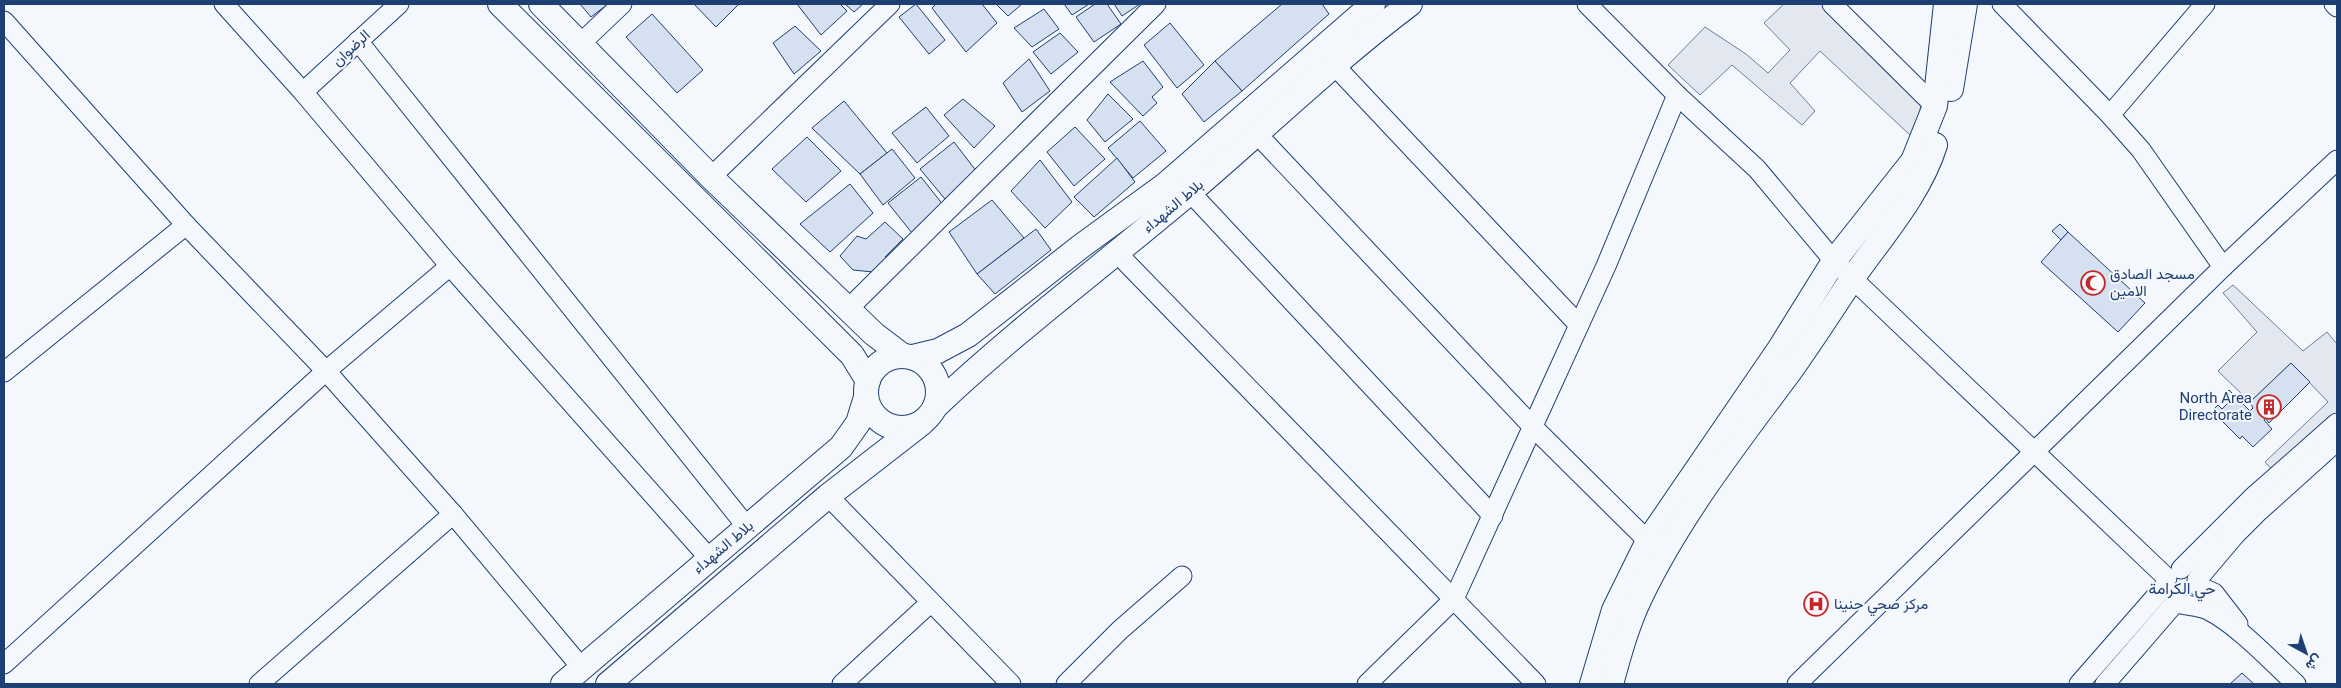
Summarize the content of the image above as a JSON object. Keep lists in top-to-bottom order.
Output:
{
  "streets": {
    "main road": ["بلاط الشهداء"],
    "street": ["الرضوان"]
  },
  "districts": ["حي الكرامة"],
  "places": {
    "mosque": ["مسجد الصادق الامين"],
    "building": ["North Area Directorate"],
    "hospital": ["مركز صحي حنينا"]
  },
  "north": "bottom right"
}
